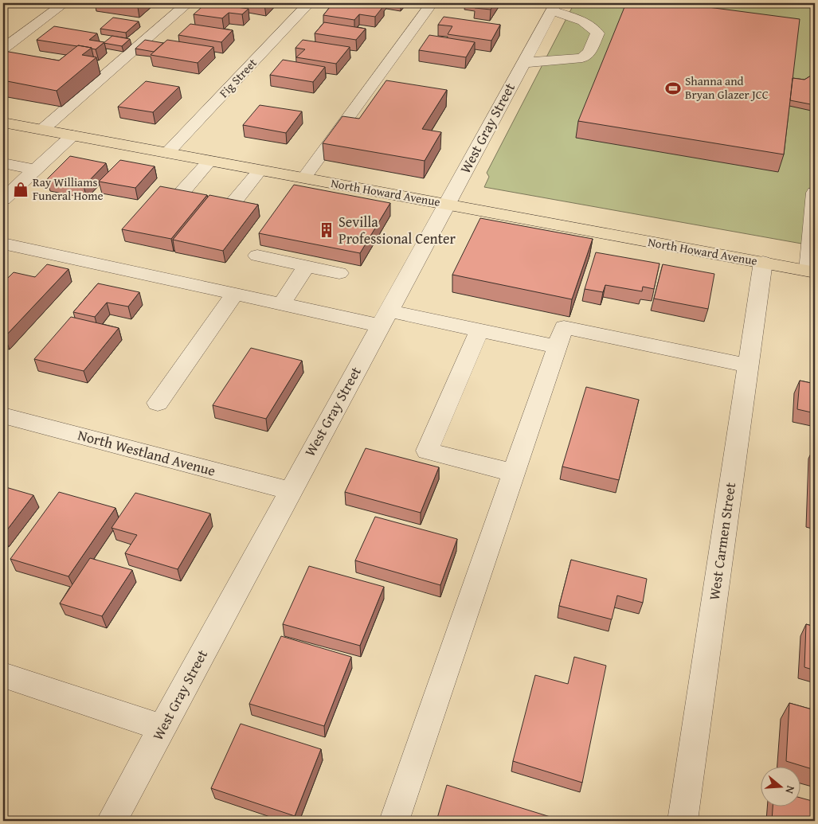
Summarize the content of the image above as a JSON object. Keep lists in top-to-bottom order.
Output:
{
  "streets": {
    "main road": ["North Howard Avenue"],
    "street": [
      "Fig Street",
      "West Gray Street",
      "North Westland Avenue",
      "West Carmen Street"
    ]
  },
  "crossings": [
    ["Fig Street", "North Howard Avenue"],
    ["West Gray Street", "North Howard Avenue"],
    ["West Gray Street", "North Westland Avenue"],
    ["North Howard Avenue", "West Carmen Street"]
  ],
  "places": {
    "sports": ["Shanna and Bryan Glazer JCC"],
    "shop": ["Ray Williams Funeral Home"],
    "building": ["Sevilla Professional Center"]
  },
  "north": "right"
}
